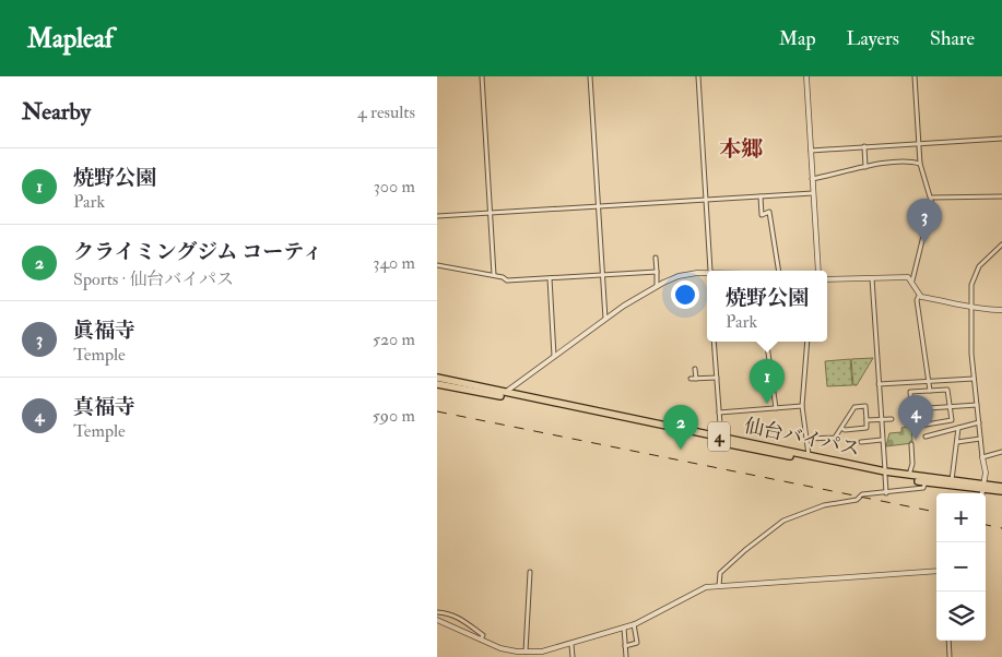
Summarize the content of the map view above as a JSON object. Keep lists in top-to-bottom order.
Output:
{
  "streets": {
    "highway": ["4", "仙台バイパス"]
  },
  "districts": ["本郷"],
  "page": {
    "header": "Mapleaf",
    "nav": ["Map", "Layers", "Share"],
    "heading": ["Nearby", "4 results"],
    "list": [
      {
        "mark": "1",
        "name": "焼野公園",
        "note": "Park",
        "value": "300 m"
      },
      {
        "mark": "2",
        "name": "クライミングジム コーティ",
        "note": "Sports · 仙台バイパス",
        "value": "340 m"
      },
      {
        "mark": "3",
        "name": "眞福寺",
        "note": "Temple",
        "value": "520 m"
      },
      {
        "mark": "4",
        "name": "真福寺",
        "note": "Temple",
        "value": "590 m"
      }
    ],
    "pins": [
      "3",
      "1",
      "4",
      "2"
    ],
    "popup": ["焼野公園", "Park"],
    "map_buttons": ["+", "−"]
  }
}
